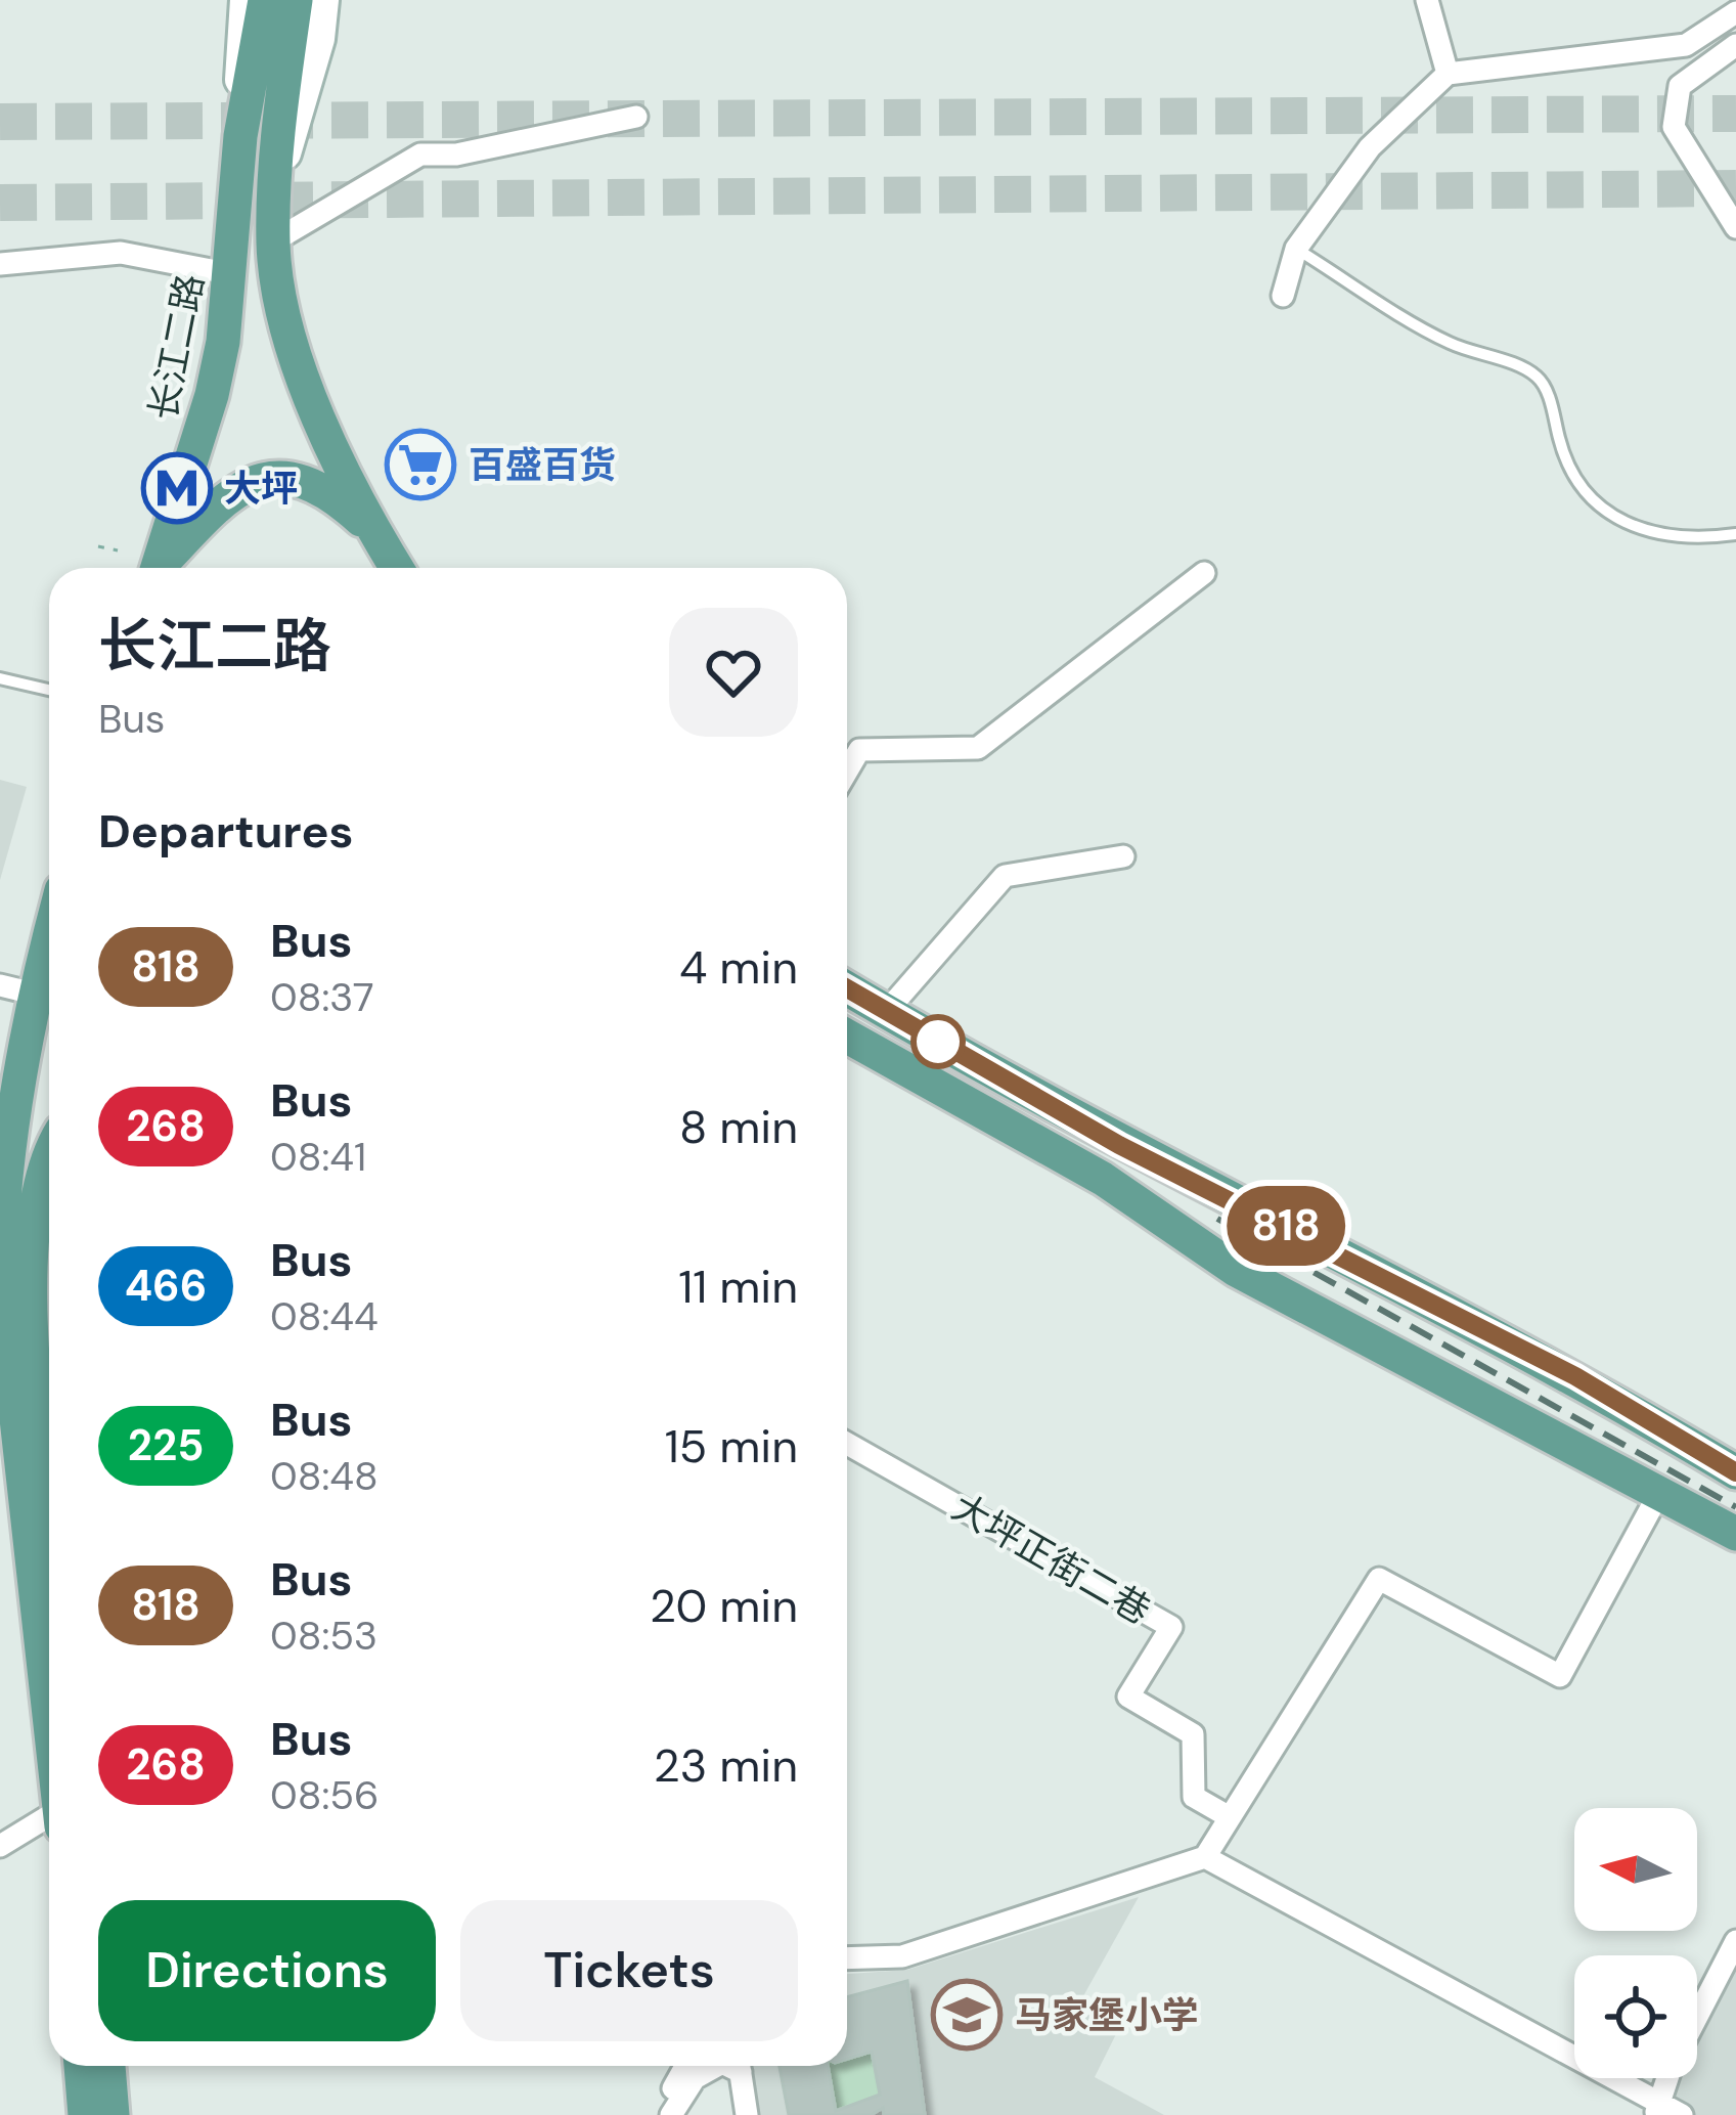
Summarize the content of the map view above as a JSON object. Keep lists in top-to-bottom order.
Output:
{
  "streets": {
    "main road": ["长江二路"],
    "street": ["大坪正街二巷"]
  },
  "places": {
    "supermarket": ["百盛百货"],
    "metro station": ["大坪"],
    "school or university": ["马家堡小学"]
  },
  "lines": ["bus line 818"],
  "north": "left",
  "page": {
    "on_map": "818",
    "heading": [
      ["长江二路", "Bus"],
      "Departures"
    ],
    "list": [
      {
        "mark": "818",
        "name": "Bus",
        "note": "08:37",
        "value": "4 min"
      },
      {
        "mark": "268",
        "name": "Bus",
        "note": "08:41",
        "value": "8 min"
      },
      {
        "mark": "466",
        "name": "Bus",
        "note": "08:44",
        "value": "11 min"
      },
      {
        "mark": "225",
        "name": "Bus",
        "note": "08:48",
        "value": "15 min"
      },
      {
        "mark": "818",
        "name": "Bus",
        "note": "08:53",
        "value": "20 min"
      },
      {
        "mark": "268",
        "name": "Bus",
        "note": "08:56",
        "value": "23 min"
      }
    ],
    "buttons": ["Directions", "Tickets"]
  }
}
